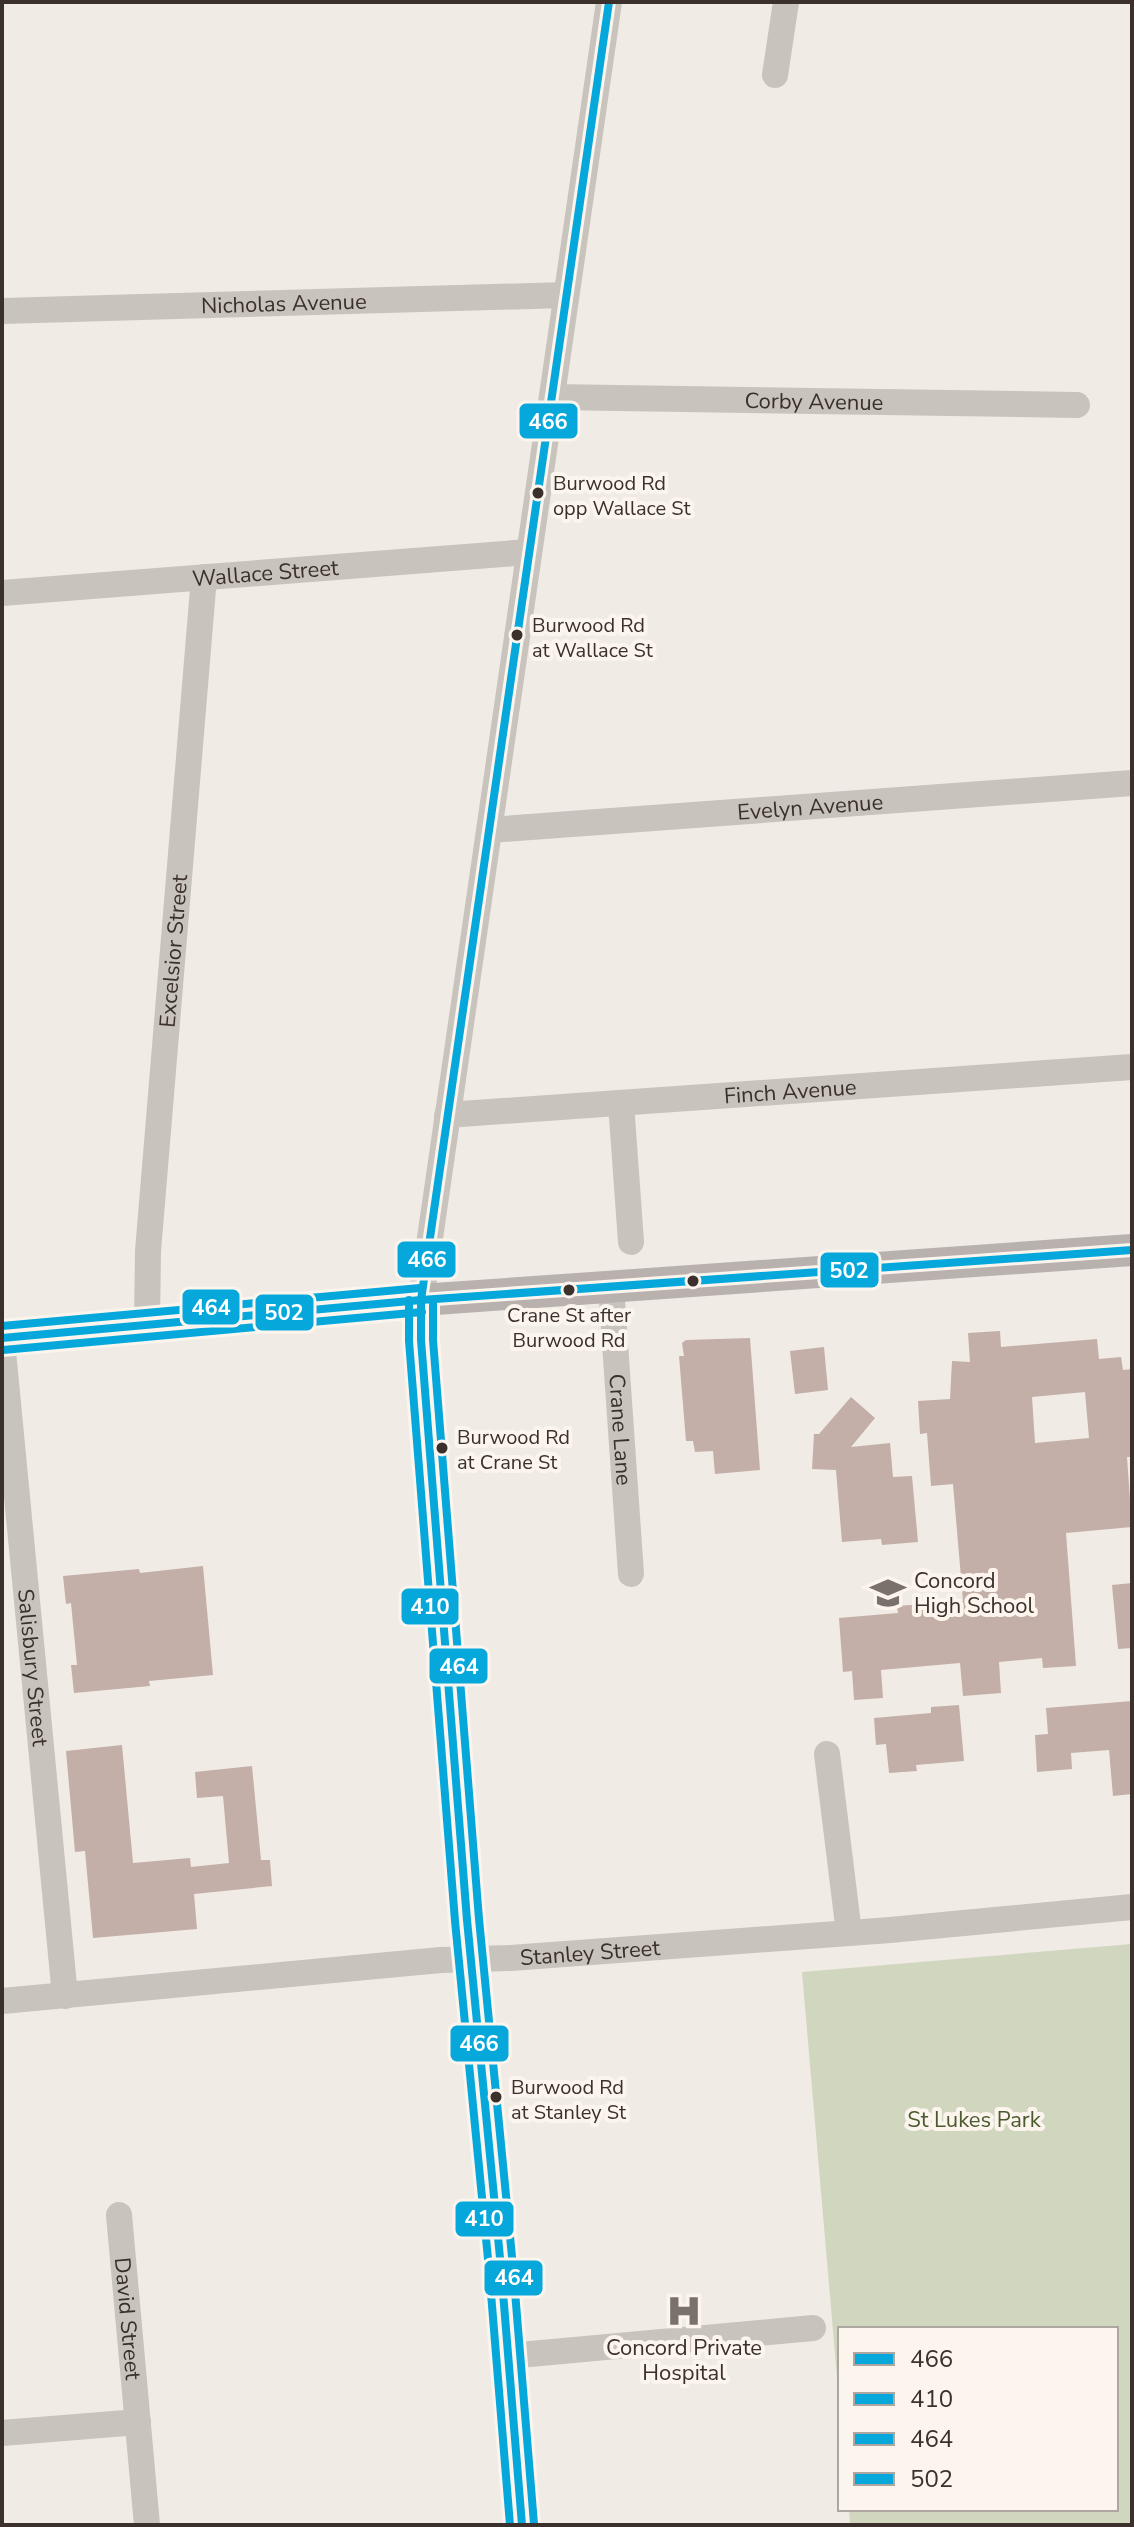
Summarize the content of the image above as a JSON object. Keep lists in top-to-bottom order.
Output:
{
  "streets": {
    "street": [
      "Nicholas Avenue",
      "Corby Avenue",
      "Wallace Street",
      "Evelyn Avenue",
      "Excelsior Street",
      "Finch Avenue",
      "Crane Lane",
      "Salisbury Street",
      "Stanley Street",
      "David Street"
    ]
  },
  "crossings": [
    ["Wallace Street", "Excelsior Street"],
    ["Salisbury Street", "Stanley Street"]
  ],
  "parks": ["St Lukes Park"],
  "places": {
    "other": [
      "Burwood Rd opp Wallace St",
      "Burwood Rd at Wallace St",
      "Crane St after Burwood Rd",
      "Burwood Rd at Crane St",
      "Burwood Rd at Stanley St"
    ],
    "school or university": ["Concord High School"],
    "hospital": ["Concord Private Hospital"]
  },
  "lines": [
    "transit line 466",
    "transit line 502",
    "transit line 464",
    "transit line 410"
  ],
  "legend": [
    "466",
    "410",
    "464",
    "502"
  ]
}
